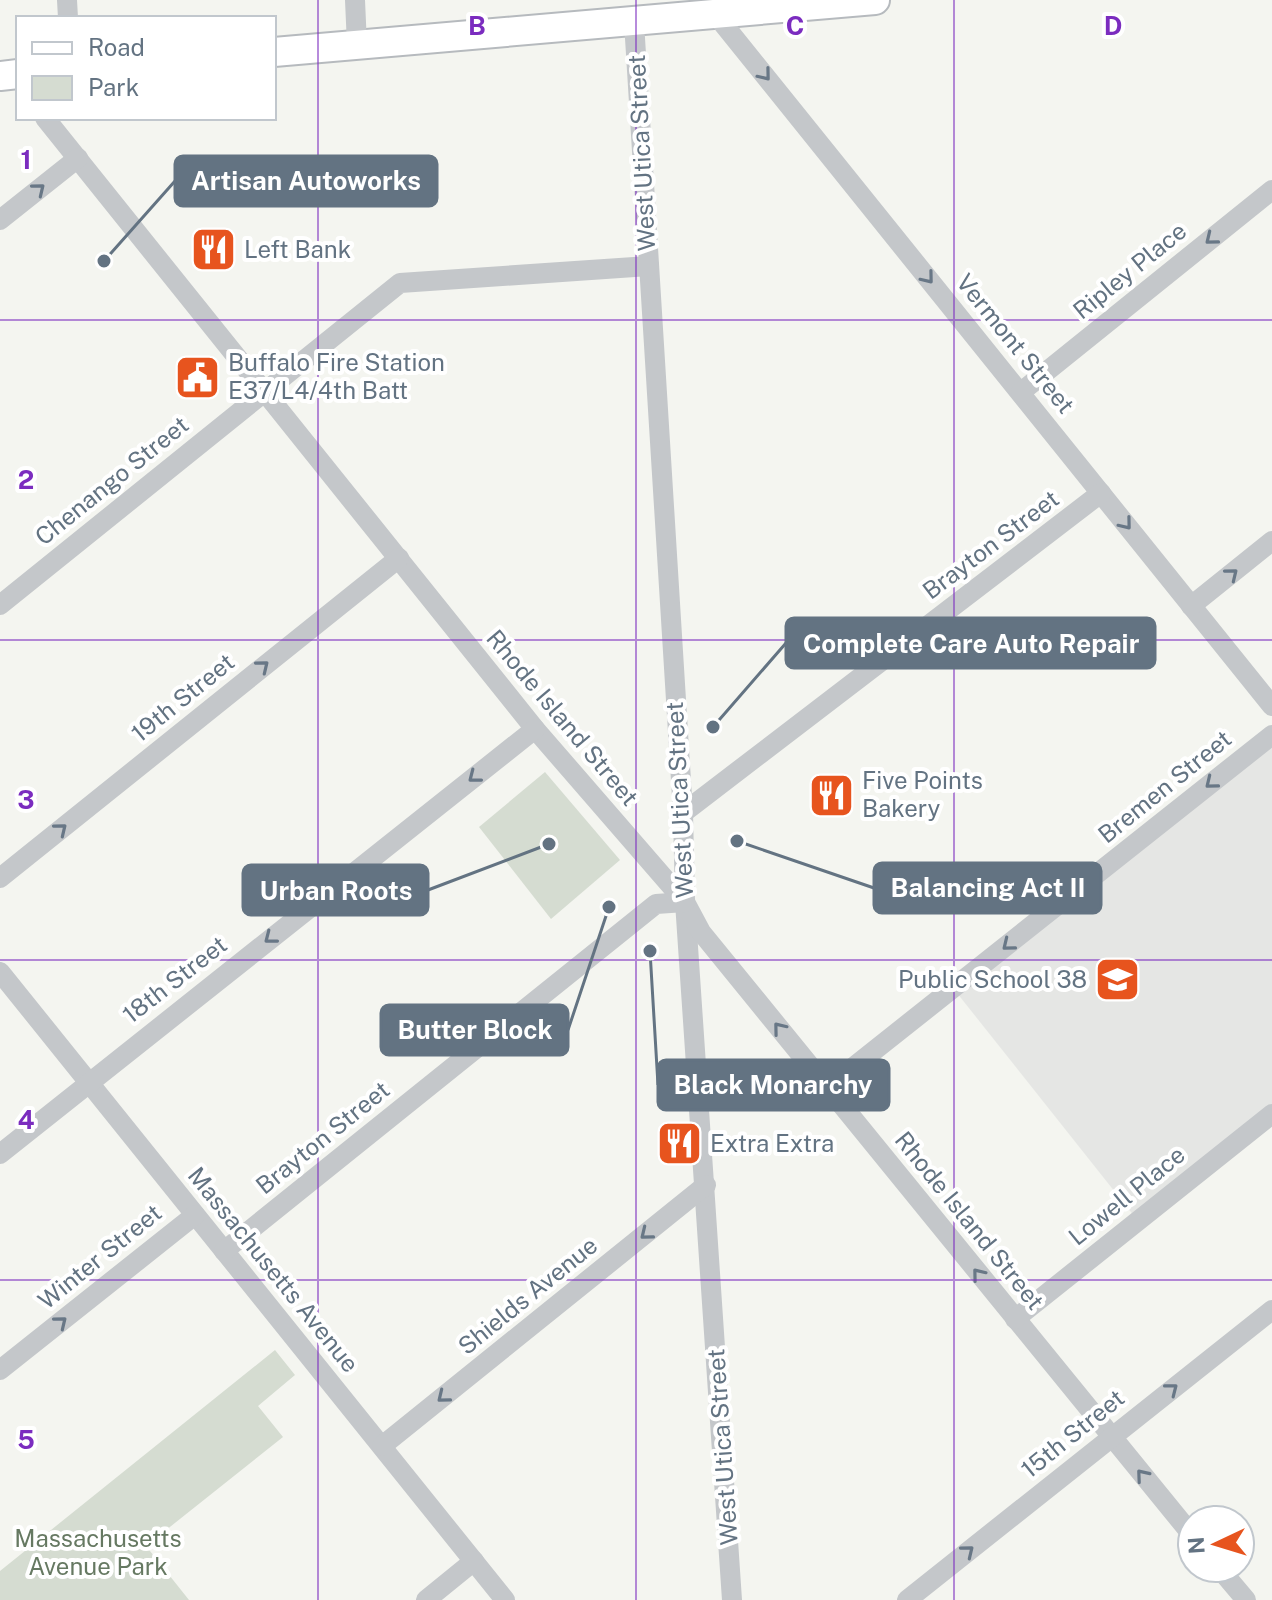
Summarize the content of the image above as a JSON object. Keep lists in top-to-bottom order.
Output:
{
  "streets": {
    "street": [
      "West Utica Street",
      "Ripley Place",
      "Vermont Street",
      "Chenango Street",
      "Brayton Street",
      "19th Street",
      "Rhode Island Street",
      "Bremen Street",
      "18th Street",
      "Lowell Place",
      "Winter Street",
      "Massachusetts Avenue",
      "Shields Avenue",
      "15th Street"
    ]
  },
  "crossings": [
    ["West Utica Street", "Chenango Street"],
    ["West Utica Street", "Brayton Street"],
    ["West Utica Street", "Rhode Island Street"],
    ["West Utica Street", "Shields Avenue"],
    ["Ripley Place", "Vermont Street"],
    ["Vermont Street", "Brayton Street"],
    ["Chenango Street", "Rhode Island Street"],
    ["Brayton Street", "Rhode Island Street"],
    ["Brayton Street", "Massachusetts Avenue"],
    ["19th Street", "Rhode Island Street"],
    ["Rhode Island Street", "Bremen Street"],
    ["Rhode Island Street", "18th Street"],
    ["Rhode Island Street", "Lowell Place"],
    ["Rhode Island Street", "15th Street"],
    ["18th Street", "Massachusetts Avenue"],
    ["Winter Street", "Massachusetts Avenue"],
    ["Massachusetts Avenue", "Shields Avenue"]
  ],
  "one_way": [
    "Ripley Place",
    "Vermont Street",
    "19th Street",
    "Rhode Island Street",
    "Bremen Street",
    "18th Street",
    "Winter Street",
    "Shields Avenue",
    "15th Street"
  ],
  "parks": ["Massachusetts Avenue Park"],
  "places": {
    "restaurant": ["Left Bank", "Five Points Bakery", "Extra Extra"],
    "other": [
      "Artisan Autoworks",
      "Complete Care Auto Repair",
      "Balancing Act II",
      "Urban Roots",
      "Butter Block",
      "Black Monarchy"
    ],
    "public building": ["Buffalo Fire Station E37/L4/4th Batt"],
    "school or university": ["Public School 38"]
  },
  "legend": ["Road", "Park"],
  "north": "left",
  "grid": {
    "columns": ["B", "C", "D"],
    "rows": [
      "1",
      "2",
      "3",
      "4",
      "5"
    ]
  }
}
